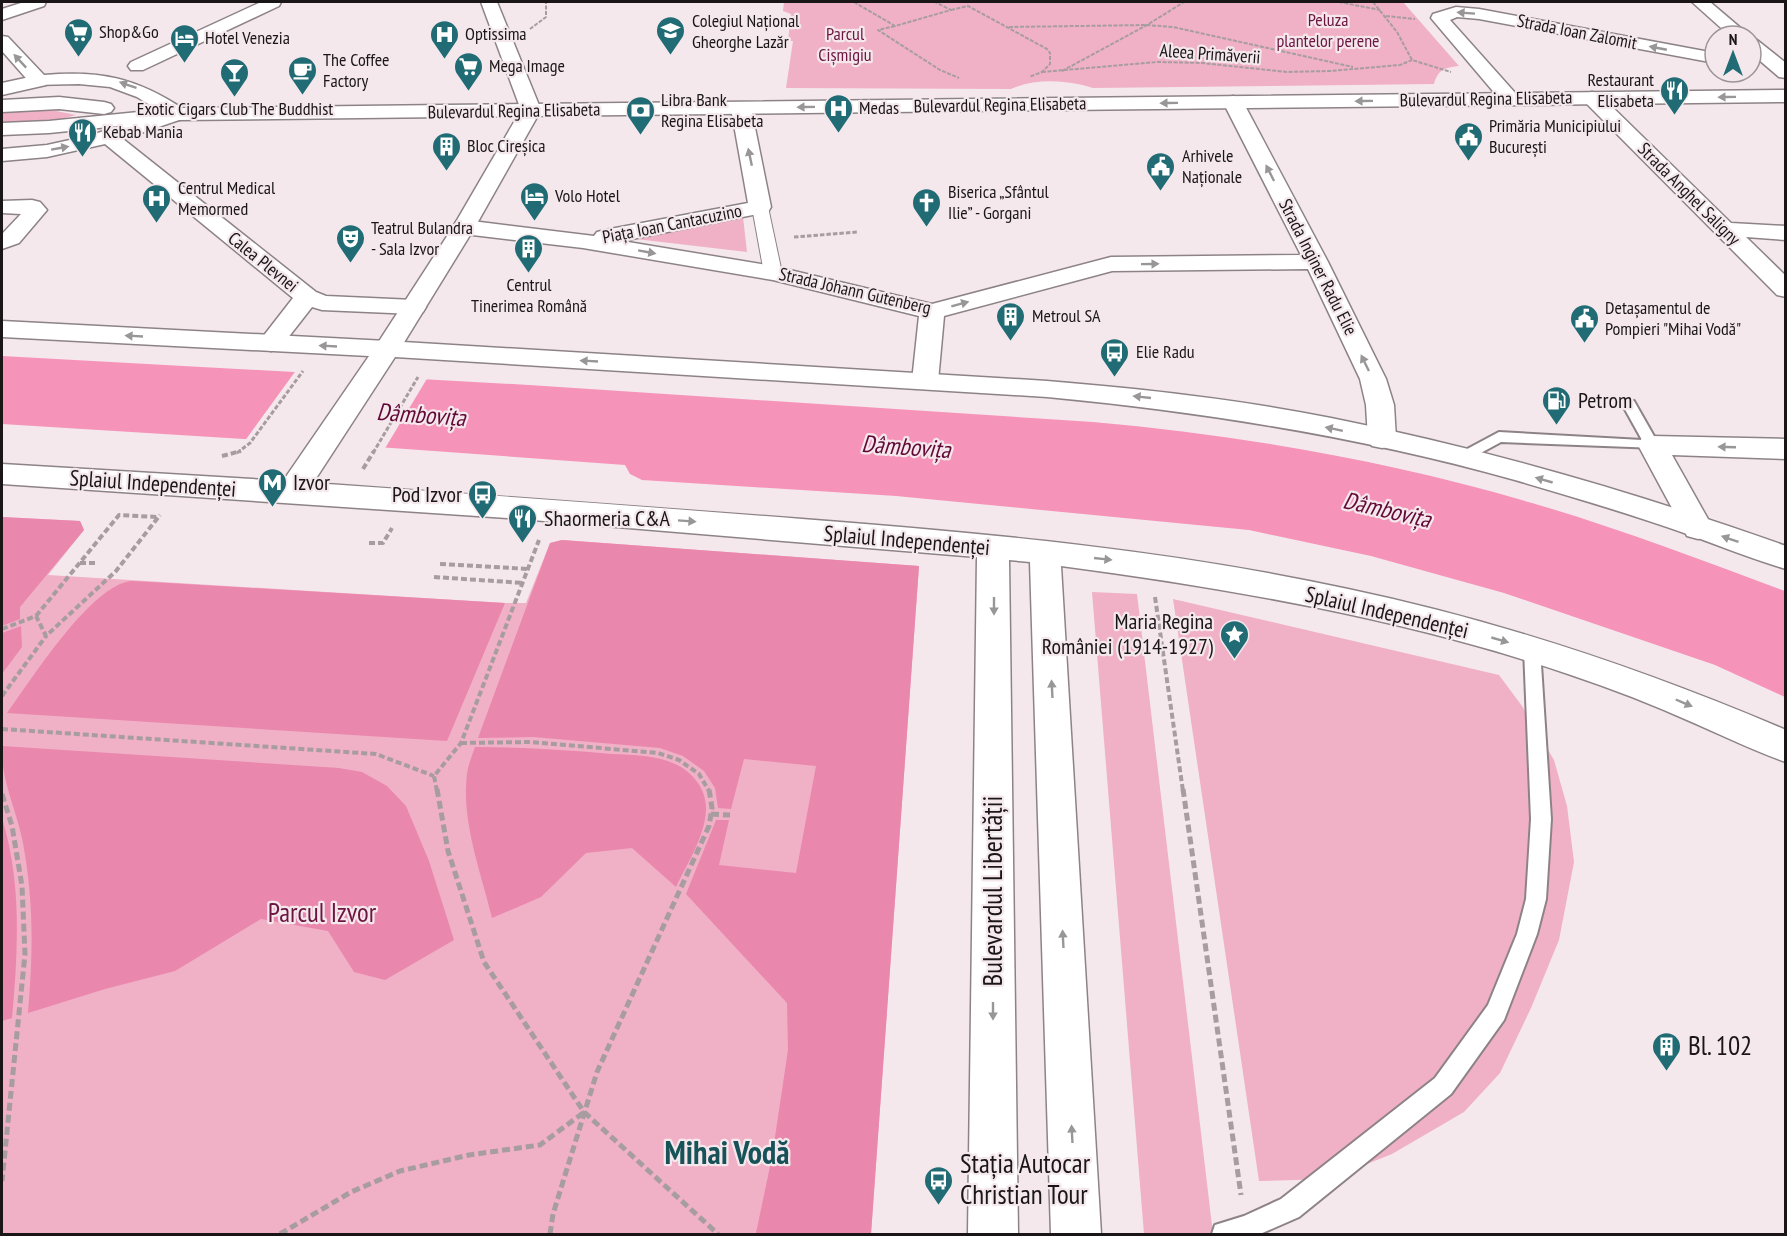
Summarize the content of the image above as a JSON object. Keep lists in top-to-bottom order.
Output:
{
  "streets": {
    "main road": [
      "Strada Ioan Zalomit",
      "Bulevardul Regina Elisabeta",
      "Strada Anghel Saligny",
      "Piața Ioan Cantacuzino",
      "Calea Plevnei",
      "Strada Inginer Radu Elie",
      "Strada Johann Gutenberg",
      "Splaiul Independenței",
      "Bulevardul Libertății"
    ],
    "path": ["Aleea Primăverii"]
  },
  "crossings": [
    ["Strada Ioan Zalomit", "Bulevardul Regina Elisabeta"],
    ["Bulevardul Regina Elisabeta", "Strada Anghel Saligny"],
    ["Bulevardul Regina Elisabeta", "Strada Inginer Radu Elie"],
    ["Piața Ioan Cantacuzino", "Strada Johann Gutenberg"],
    ["Strada Inginer Radu Elie", "Strada Johann Gutenberg"],
    ["Splaiul Independenței", "Bulevardul Libertății"]
  ],
  "one_way": ["Strada Inginer Radu Elie"],
  "districts": ["Mihai Vodă"],
  "water": ["Dâmbovița"],
  "parks": ["Peluza plantelor perene", "Parcul Cișmigiu", "Parcul Izvor"],
  "places": {
    "school or university": ["Colegiul Național Gheorghe Lazăr"],
    "supermarket": ["Shop&Go", "Mega Image"],
    "hospital": ["Optissima", "Medas", "Centrul Medical Memormed"],
    "hotel": ["Hotel Venezia", "Volo Hotel"],
    "cafe": ["The Coffee Factory"],
    "bar": ["Exotic Cigars Club The Buddhist"],
    "restaurant": ["Restaurant Elisabeta", "Kebab Mania", "Shaormeria C&A"],
    "bank": ["Libra Bank Regina Elisabeta"],
    "public building": ["Primăria Municipiului București", "Arhivele Naționale", "Detașamentul de Pompieri \"Mihai Vodă\""],
    "building": [
      "Bloc Cireșica",
      "Centrul Tinerimea Română",
      "Metroul SA",
      "Bl. 102"
    ],
    "church": ["Biserica „Sfântul Ilie” - Gorgani"],
    "theatre": ["Teatrul Bulandra - Sala Izvor"],
    "bus stop": ["Elie Radu", "Pod Izvor", "Stația Autocar Christian Tour"],
    "fuel station": ["Petrom"],
    "metro station": ["Izvor"],
    "place": ["Maria Regina României (1914-1927)"]
  },
  "north": "top"
}
